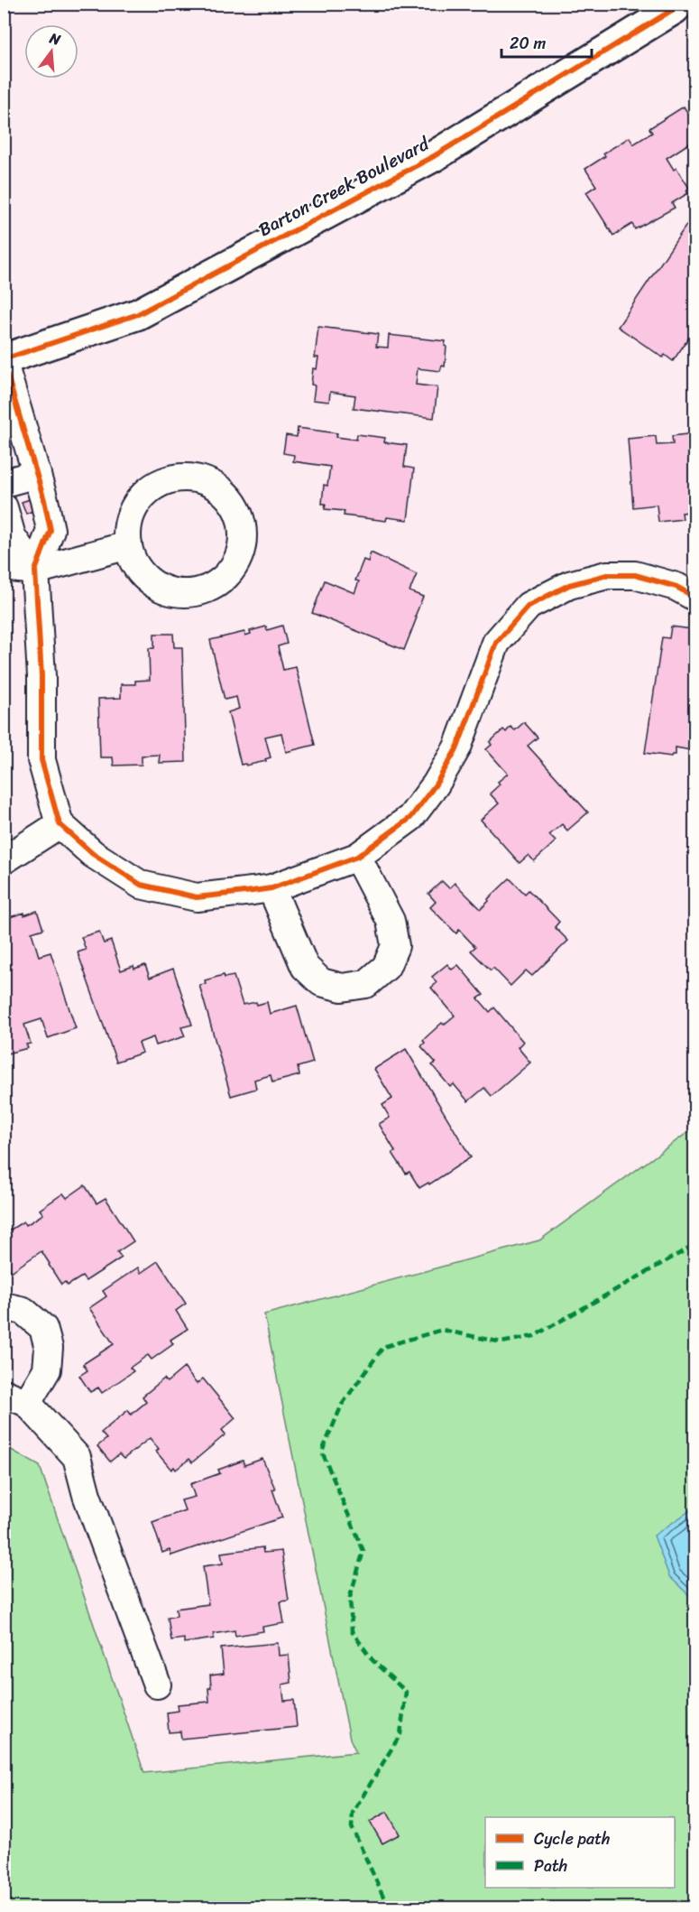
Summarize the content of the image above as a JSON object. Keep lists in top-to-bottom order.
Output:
{
  "streets": {
    "street": ["Barton Creek Boulevard"]
  },
  "legend": ["Cycle path", "Path"],
  "scale_bar": "20 m",
  "north": "top"
}
